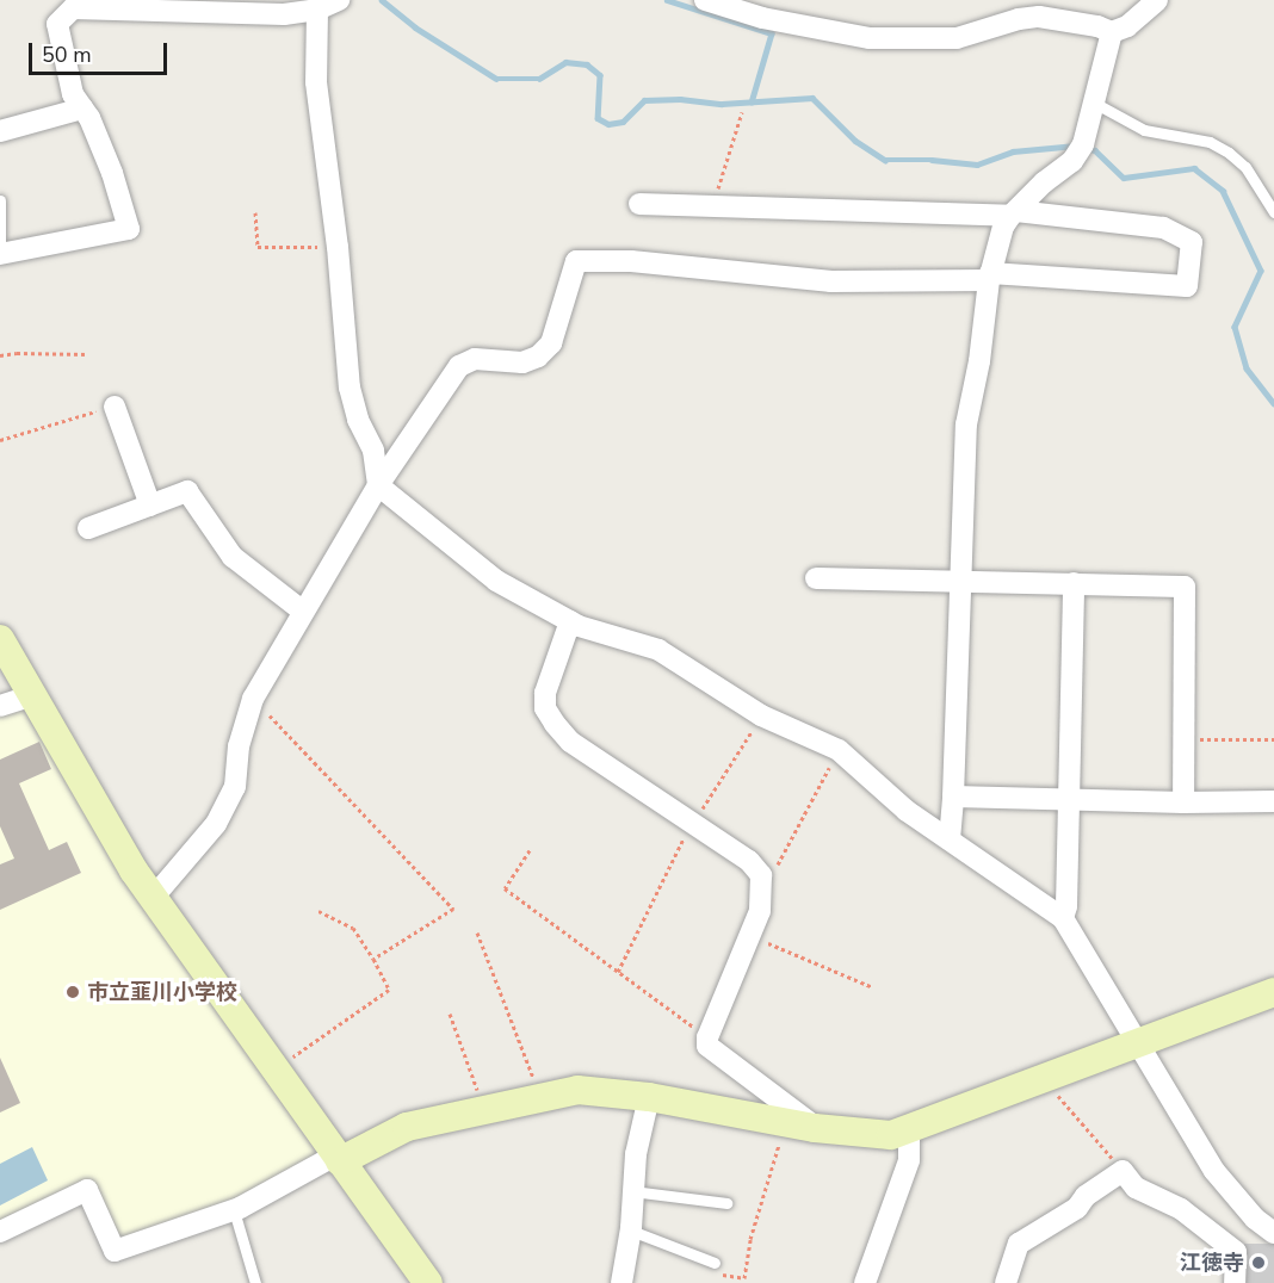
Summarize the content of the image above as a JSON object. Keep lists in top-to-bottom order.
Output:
{
  "places": ["市立韮川小学校", "江徳寺"],
  "scale_bar": "50 m"
}
